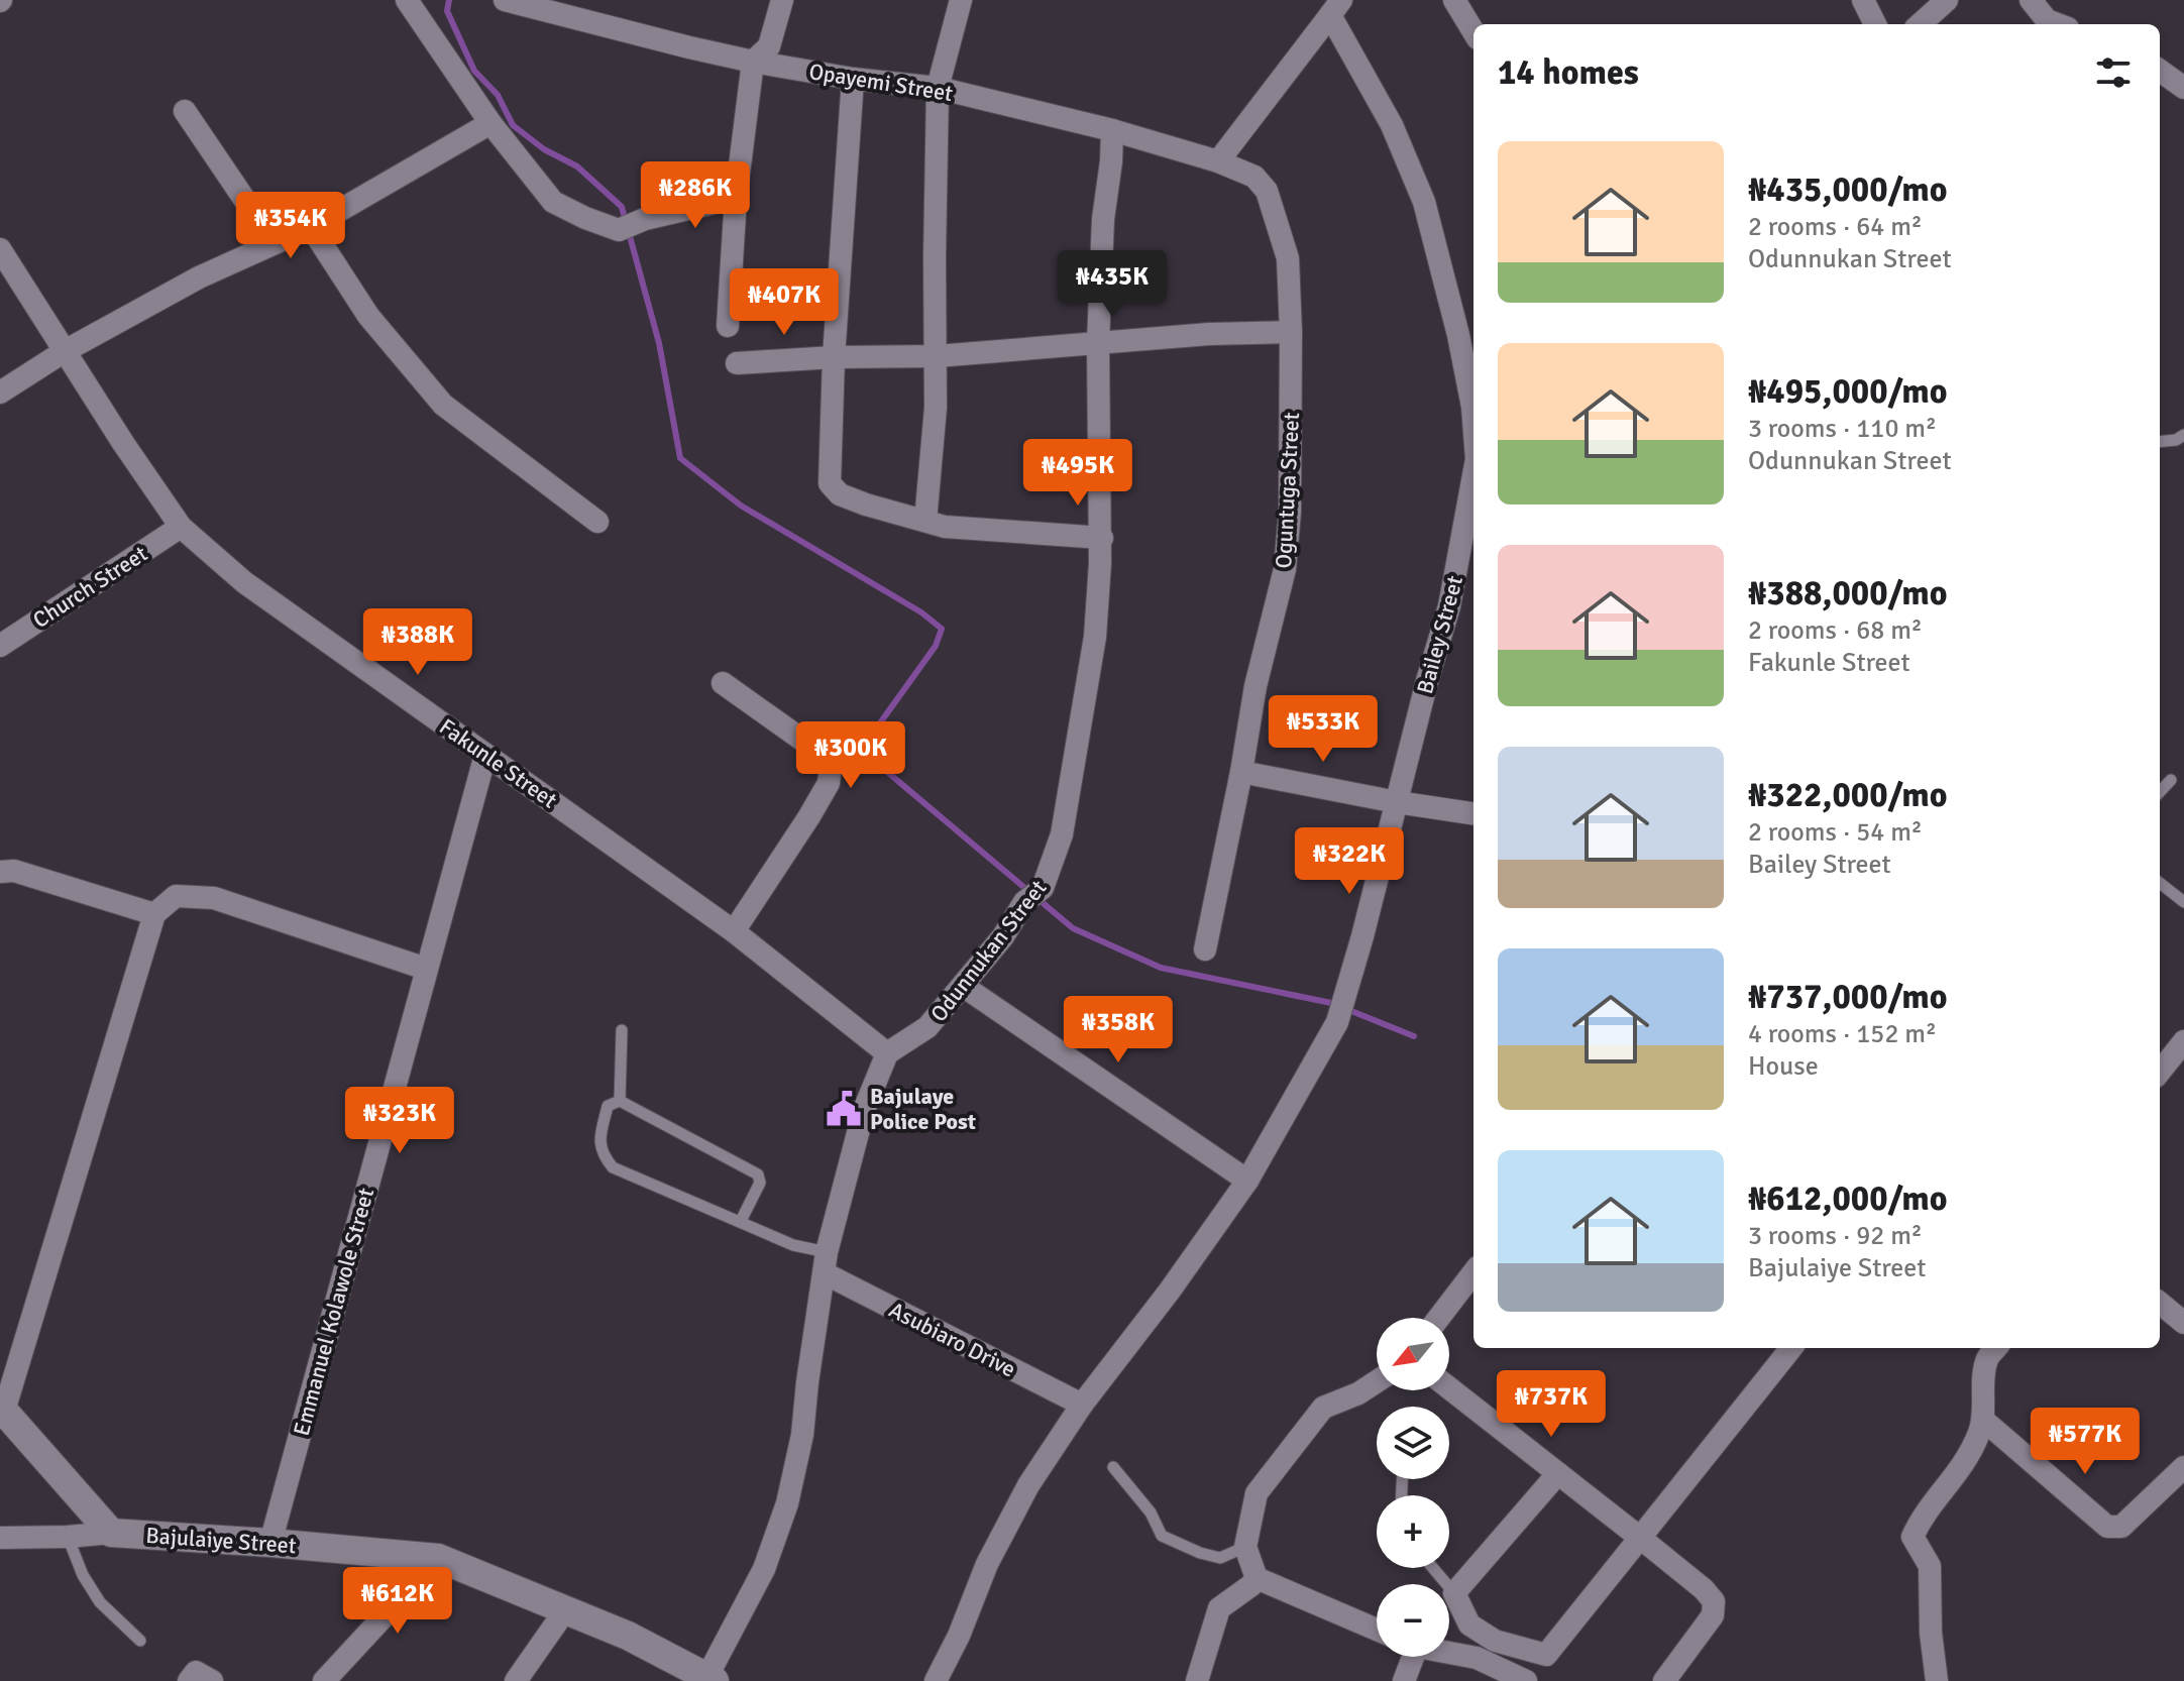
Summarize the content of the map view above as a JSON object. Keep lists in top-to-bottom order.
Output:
{
  "streets": {
    "street": [
      "Opayemi Street",
      "Oguntuga Street",
      "Church Street",
      "Bailey Street",
      "Fakunle Street",
      "Odunnukan Street",
      "Emmanuel Kolawole Street",
      "Asubiaro Drive",
      "Bajulaiye Street"
    ]
  },
  "crossings": [
    ["Opayemi Street", "Oguntuga Street"],
    ["Opayemi Street", "Odunnukan Street"],
    ["Church Street", "Fakunle Street"],
    ["Bailey Street", "Asubiaro Drive"],
    ["Fakunle Street", "Odunnukan Street"],
    ["Fakunle Street", "Emmanuel Kolawole Street"],
    ["Emmanuel Kolawole Street", "Bajulaiye Street"]
  ],
  "places": {
    "public building": ["Bajulaye Police Post"]
  },
  "north": "bottom left",
  "page": {
    "heading": "14 homes",
    "list": [
      {
        "name": "₦435,000/mo",
        "note": "2 rooms · 64 m² · Odunnukan Street"
      },
      {
        "name": "₦495,000/mo",
        "note": "3 rooms · 110 m² · Odunnukan Street"
      },
      {
        "name": "₦388,000/mo",
        "note": "2 rooms · 68 m² · Fakunle Street"
      },
      {
        "name": "₦322,000/mo",
        "note": "2 rooms · 54 m² · Bailey Street"
      },
      {
        "name": "₦737,000/mo",
        "note": "4 rooms · 152 m² · House"
      },
      {
        "name": "₦612,000/mo",
        "note": "3 rooms · 92 m² · Bajulaiye Street"
      }
    ],
    "price": [
      "₦286K",
      "₦354K",
      "₦435K",
      "₦407K",
      "₦495K",
      "₦388K",
      "₦533K",
      "₦300K",
      "₦322K",
      "₦358K",
      "₦323K",
      "₦737K",
      "₦577K",
      "₦612K"
    ],
    "map_buttons": ["+", "−"]
  }
}
